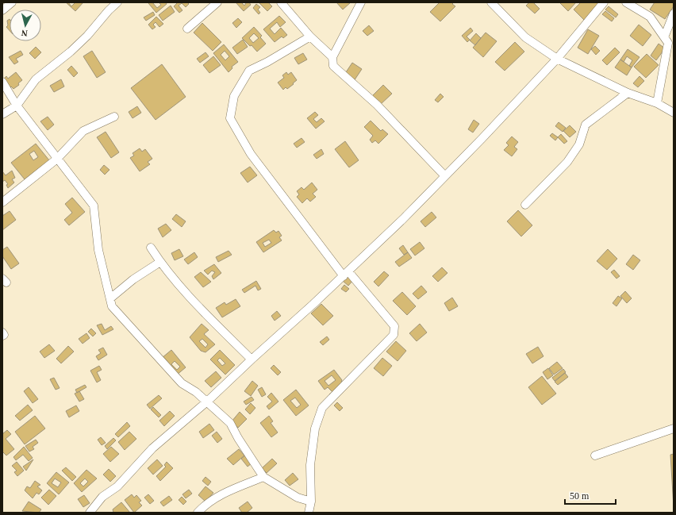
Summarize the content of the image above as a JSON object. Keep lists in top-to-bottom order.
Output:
{
  "scale_bar": "50 m",
  "north": "bottom"
}
